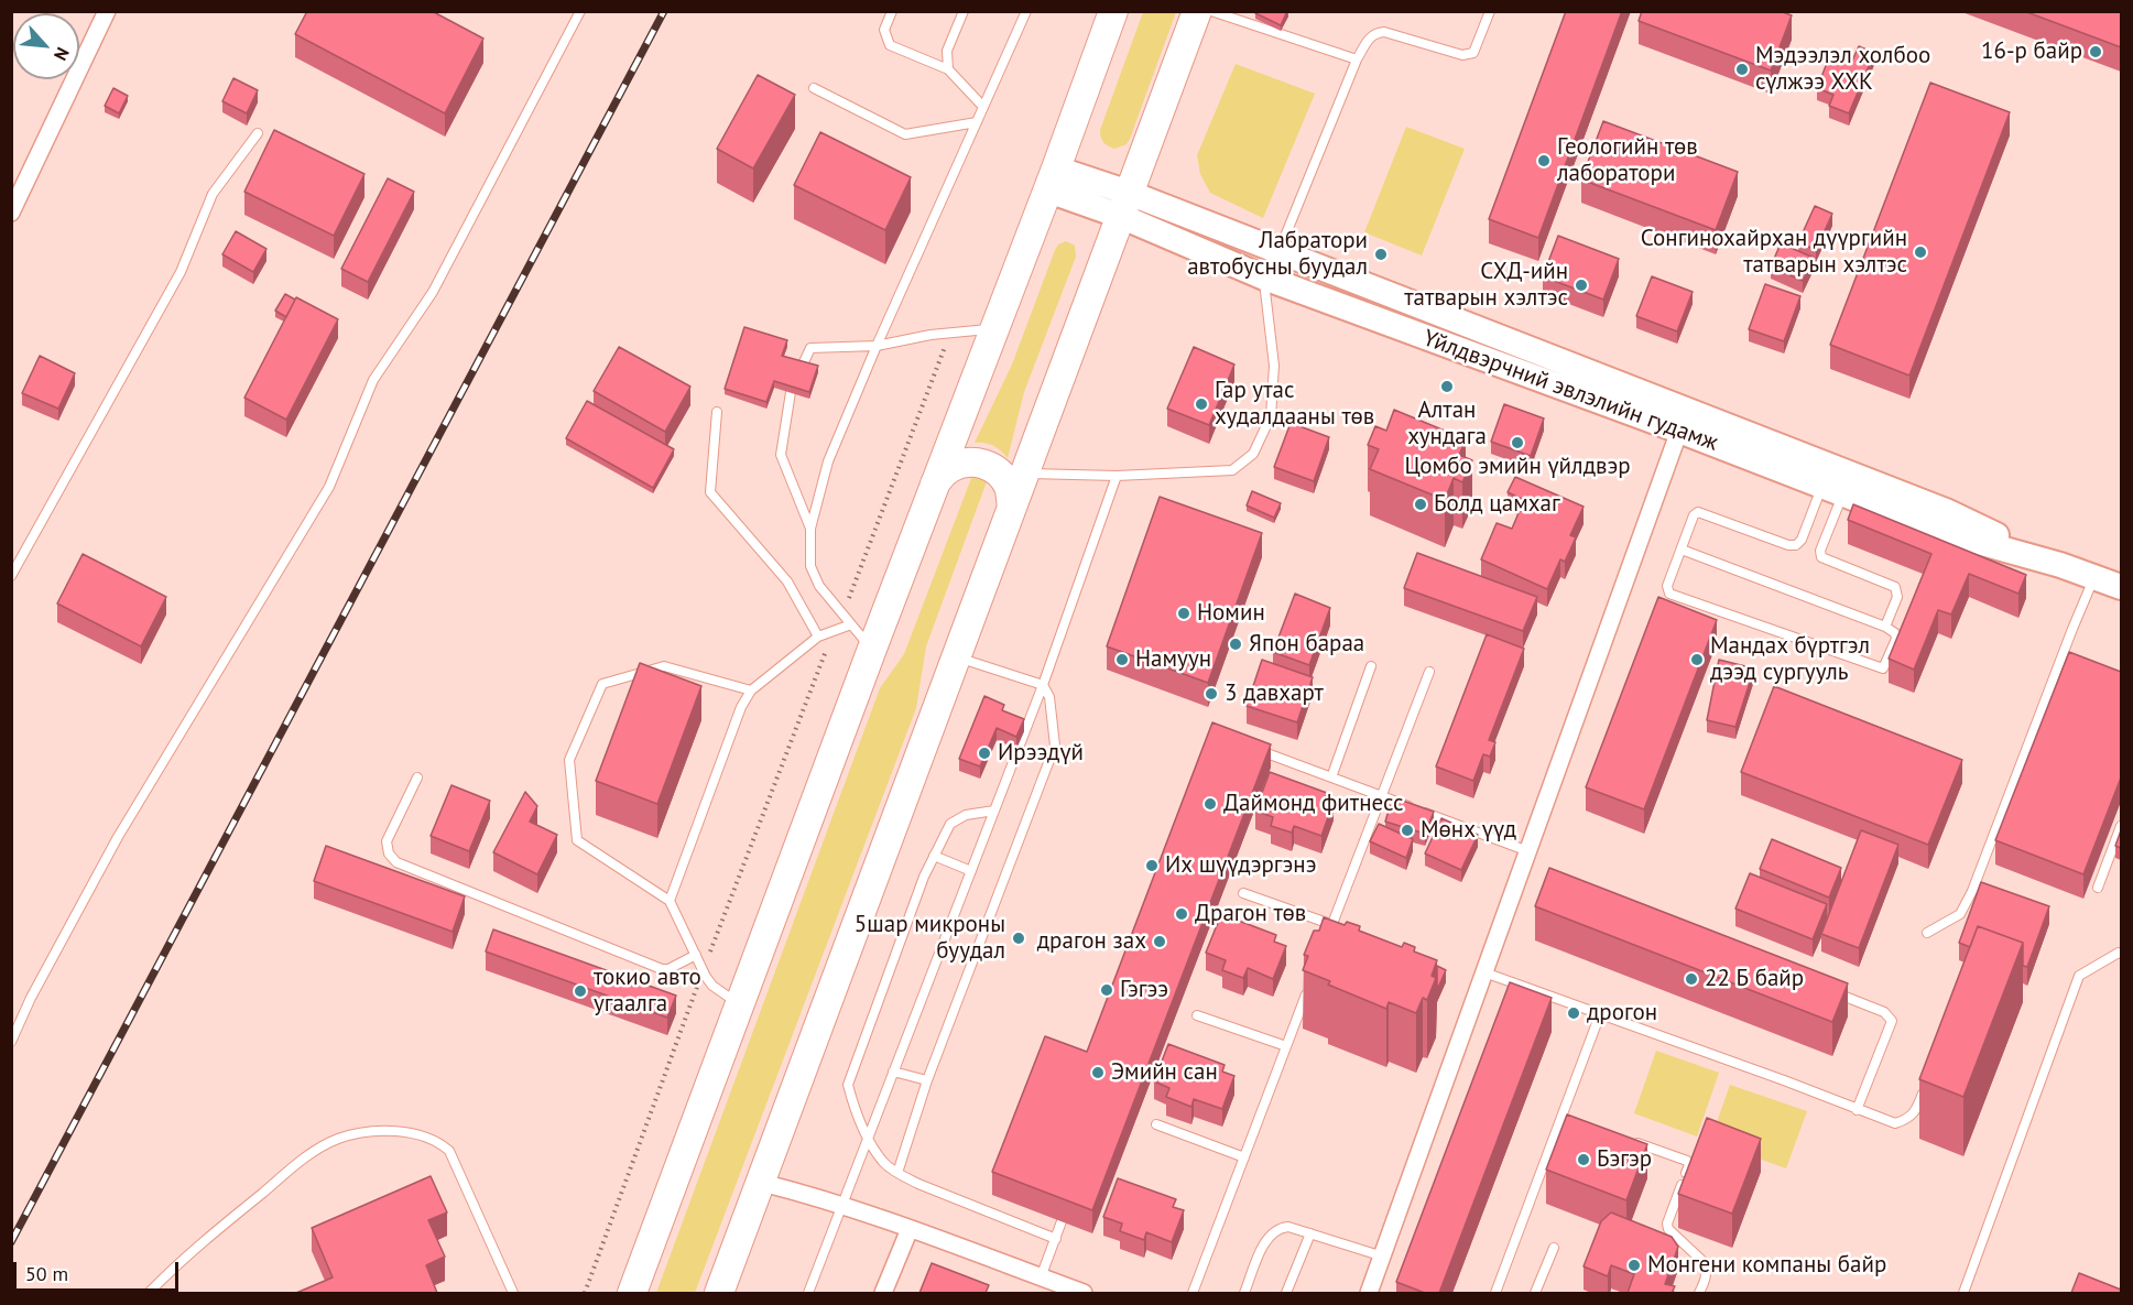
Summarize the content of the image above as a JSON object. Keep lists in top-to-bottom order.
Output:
{
  "streets": {
    "main road": ["Үйлдвэрчний эвлэлийн гудамж"]
  },
  "places": [
    "16-р байр",
    "Мэдээлэл холбоо сүлжээ ХХК",
    "Геологийн төв лаборатори",
    "Сонгинохайрхан дүүргийн татварын хэлтэс",
    "Лабратори автобусны буудал",
    "СХД-ийн татварын хэлтэс",
    "Алтан хундага",
    "Гар утас худалдааны төв",
    "Цомбо эмийн үйлдвэр",
    "Болд цамхаг",
    "Номин",
    "Япон бараа",
    "Намуун",
    "Мандах бүртгэл дээд сургууль",
    "3 давхарт",
    "Ирээдүй",
    "Даймонд фитнесс",
    "Мөнх үүд",
    "Их шүүдэргэнэ",
    "Драгон төв",
    "5шар микроны буудал",
    "драгон зах",
    "22 Б байр",
    "Гэгээ",
    "токио авто угаалга",
    "дрогон",
    "Эмийн сан",
    "Бэгэр",
    "Монгени компаны байр"
  ],
  "scale_bar": "50 m",
  "north": "bottom right"
}
